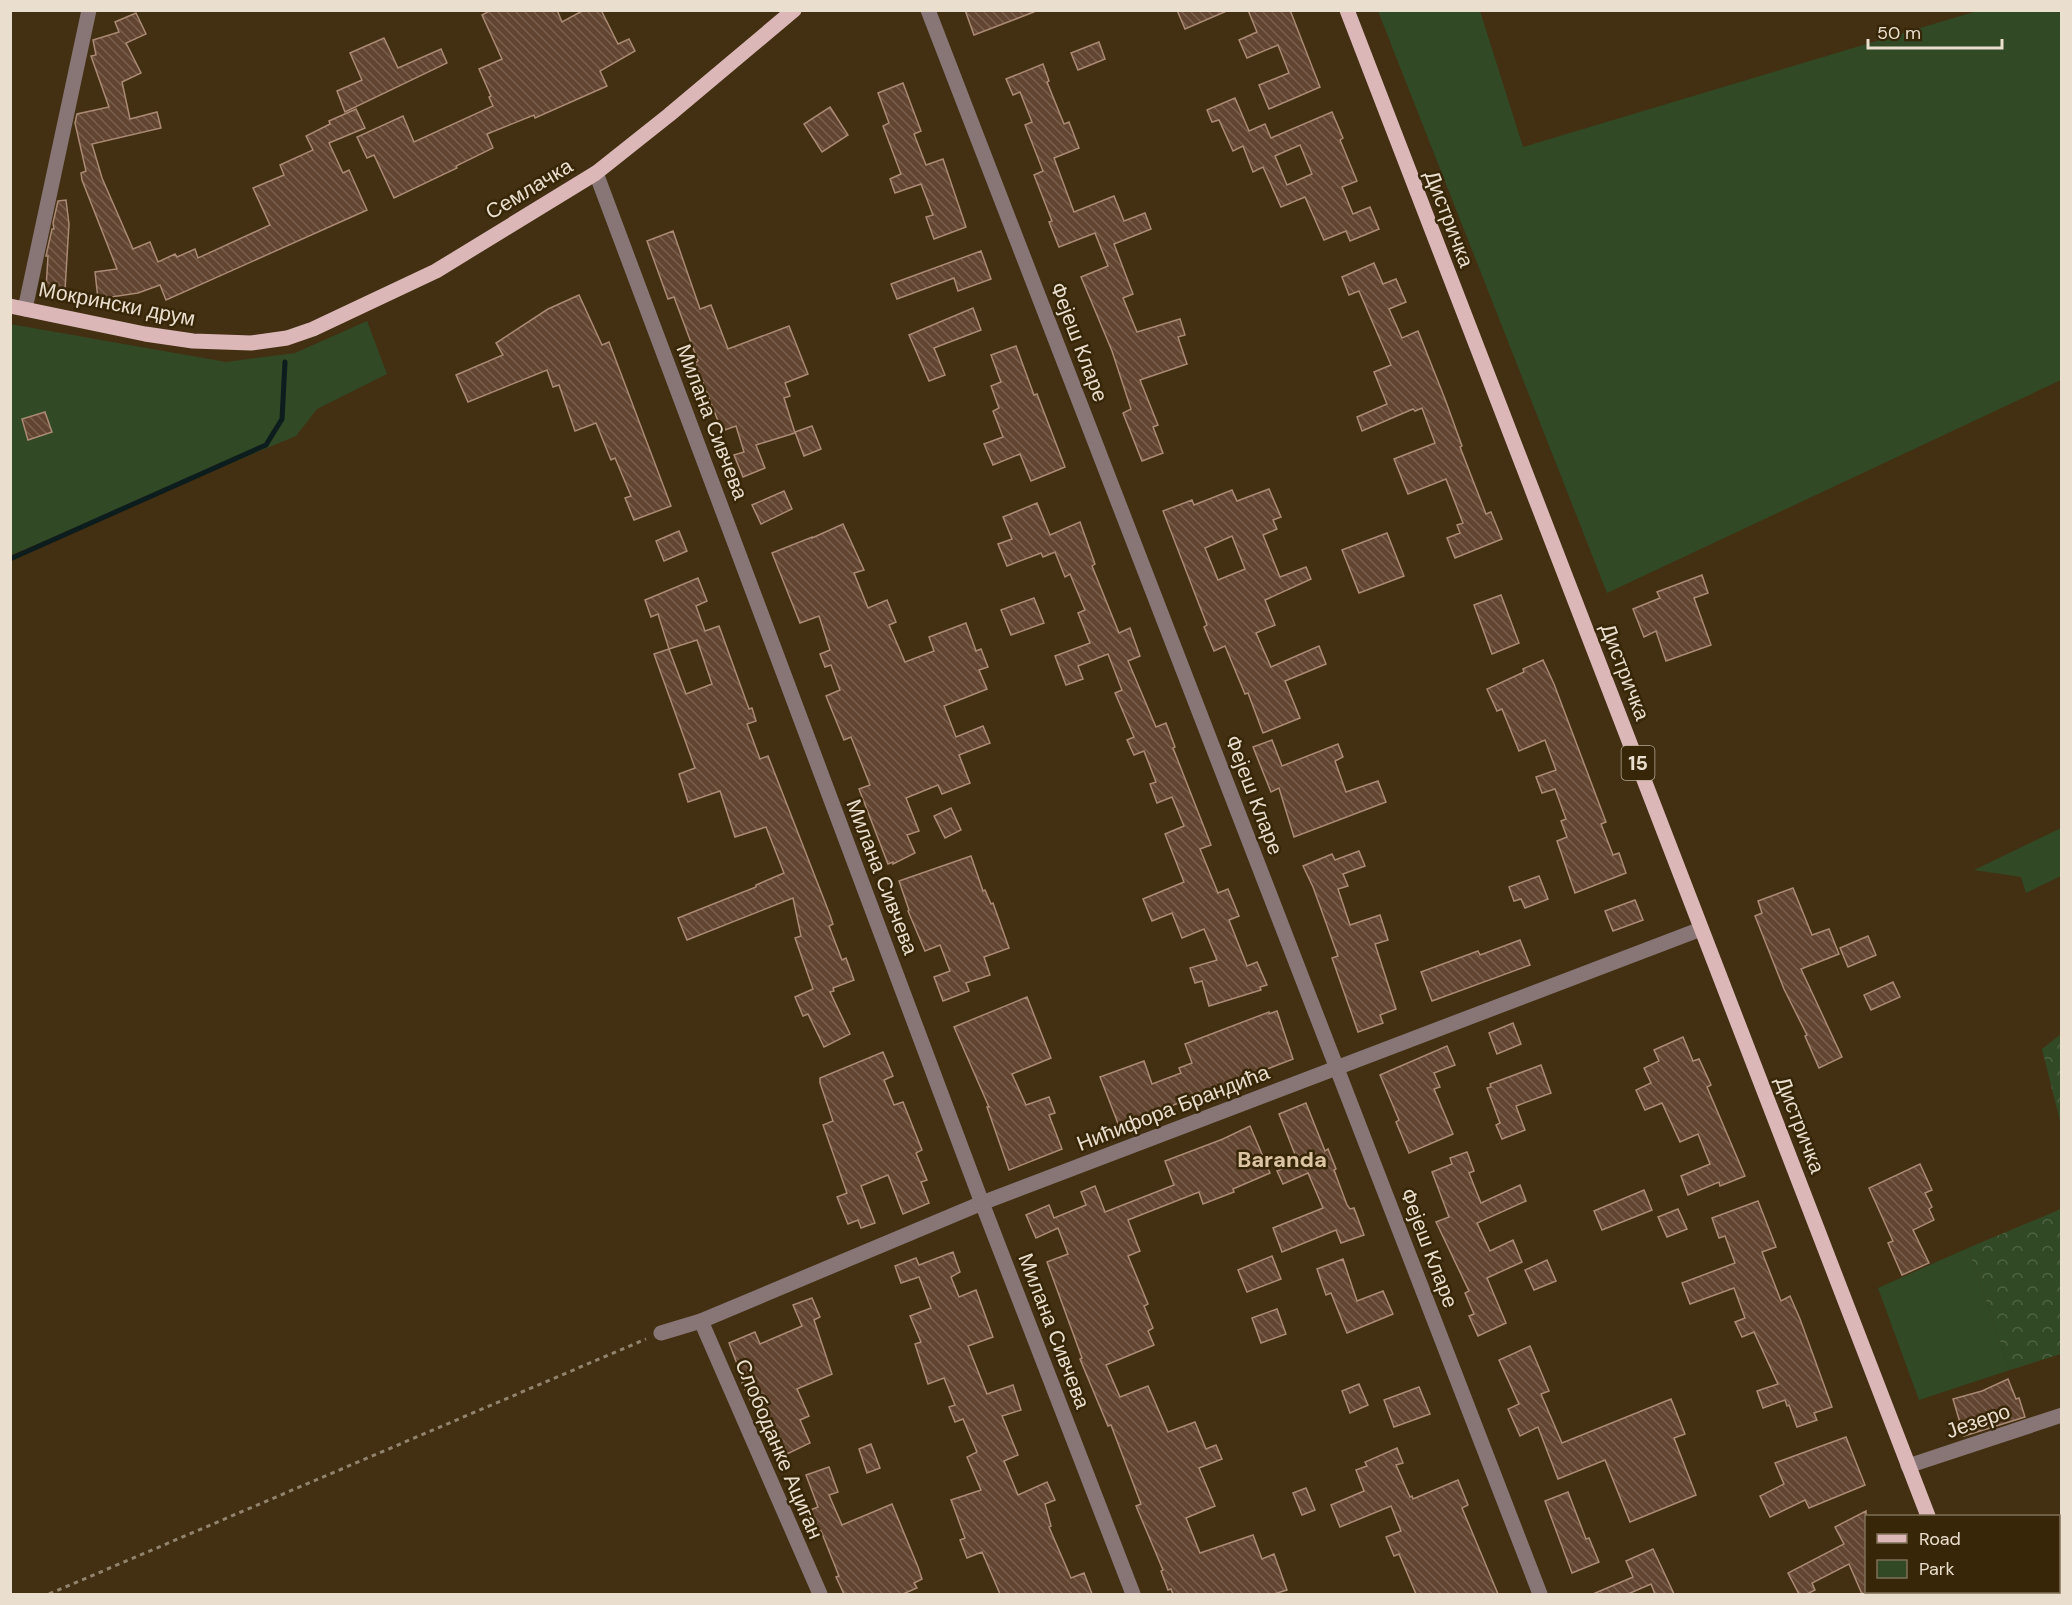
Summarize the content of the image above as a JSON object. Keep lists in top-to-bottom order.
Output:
{
  "streets": {
    "main road": [
      "Семлачка",
      "Дистричка",
      "Мокрински друм",
      "15"
    ],
    "street": [
      "Фејеш Кларе",
      "Милана Сивчева",
      "Нићифора Брандића",
      "Језеро",
      "Слободанке Ациган"
    ]
  },
  "crossings": [
    ["Семлачка", "Мокрински друм"],
    ["Семлачка", "Милана Сивчева"],
    ["Дистричка", "Нићифора Брандића"],
    ["Дистричка", "Језеро"],
    ["Фејеш Кларе", "Нићифора Брандића"],
    ["Милана Сивчева", "Нићифора Брандића"],
    ["Нићифора Брандића", "Слободанке Ациган"]
  ],
  "districts": ["Baranda"],
  "legend": ["Road", "Park"],
  "scale_bar": "50 m"
}
